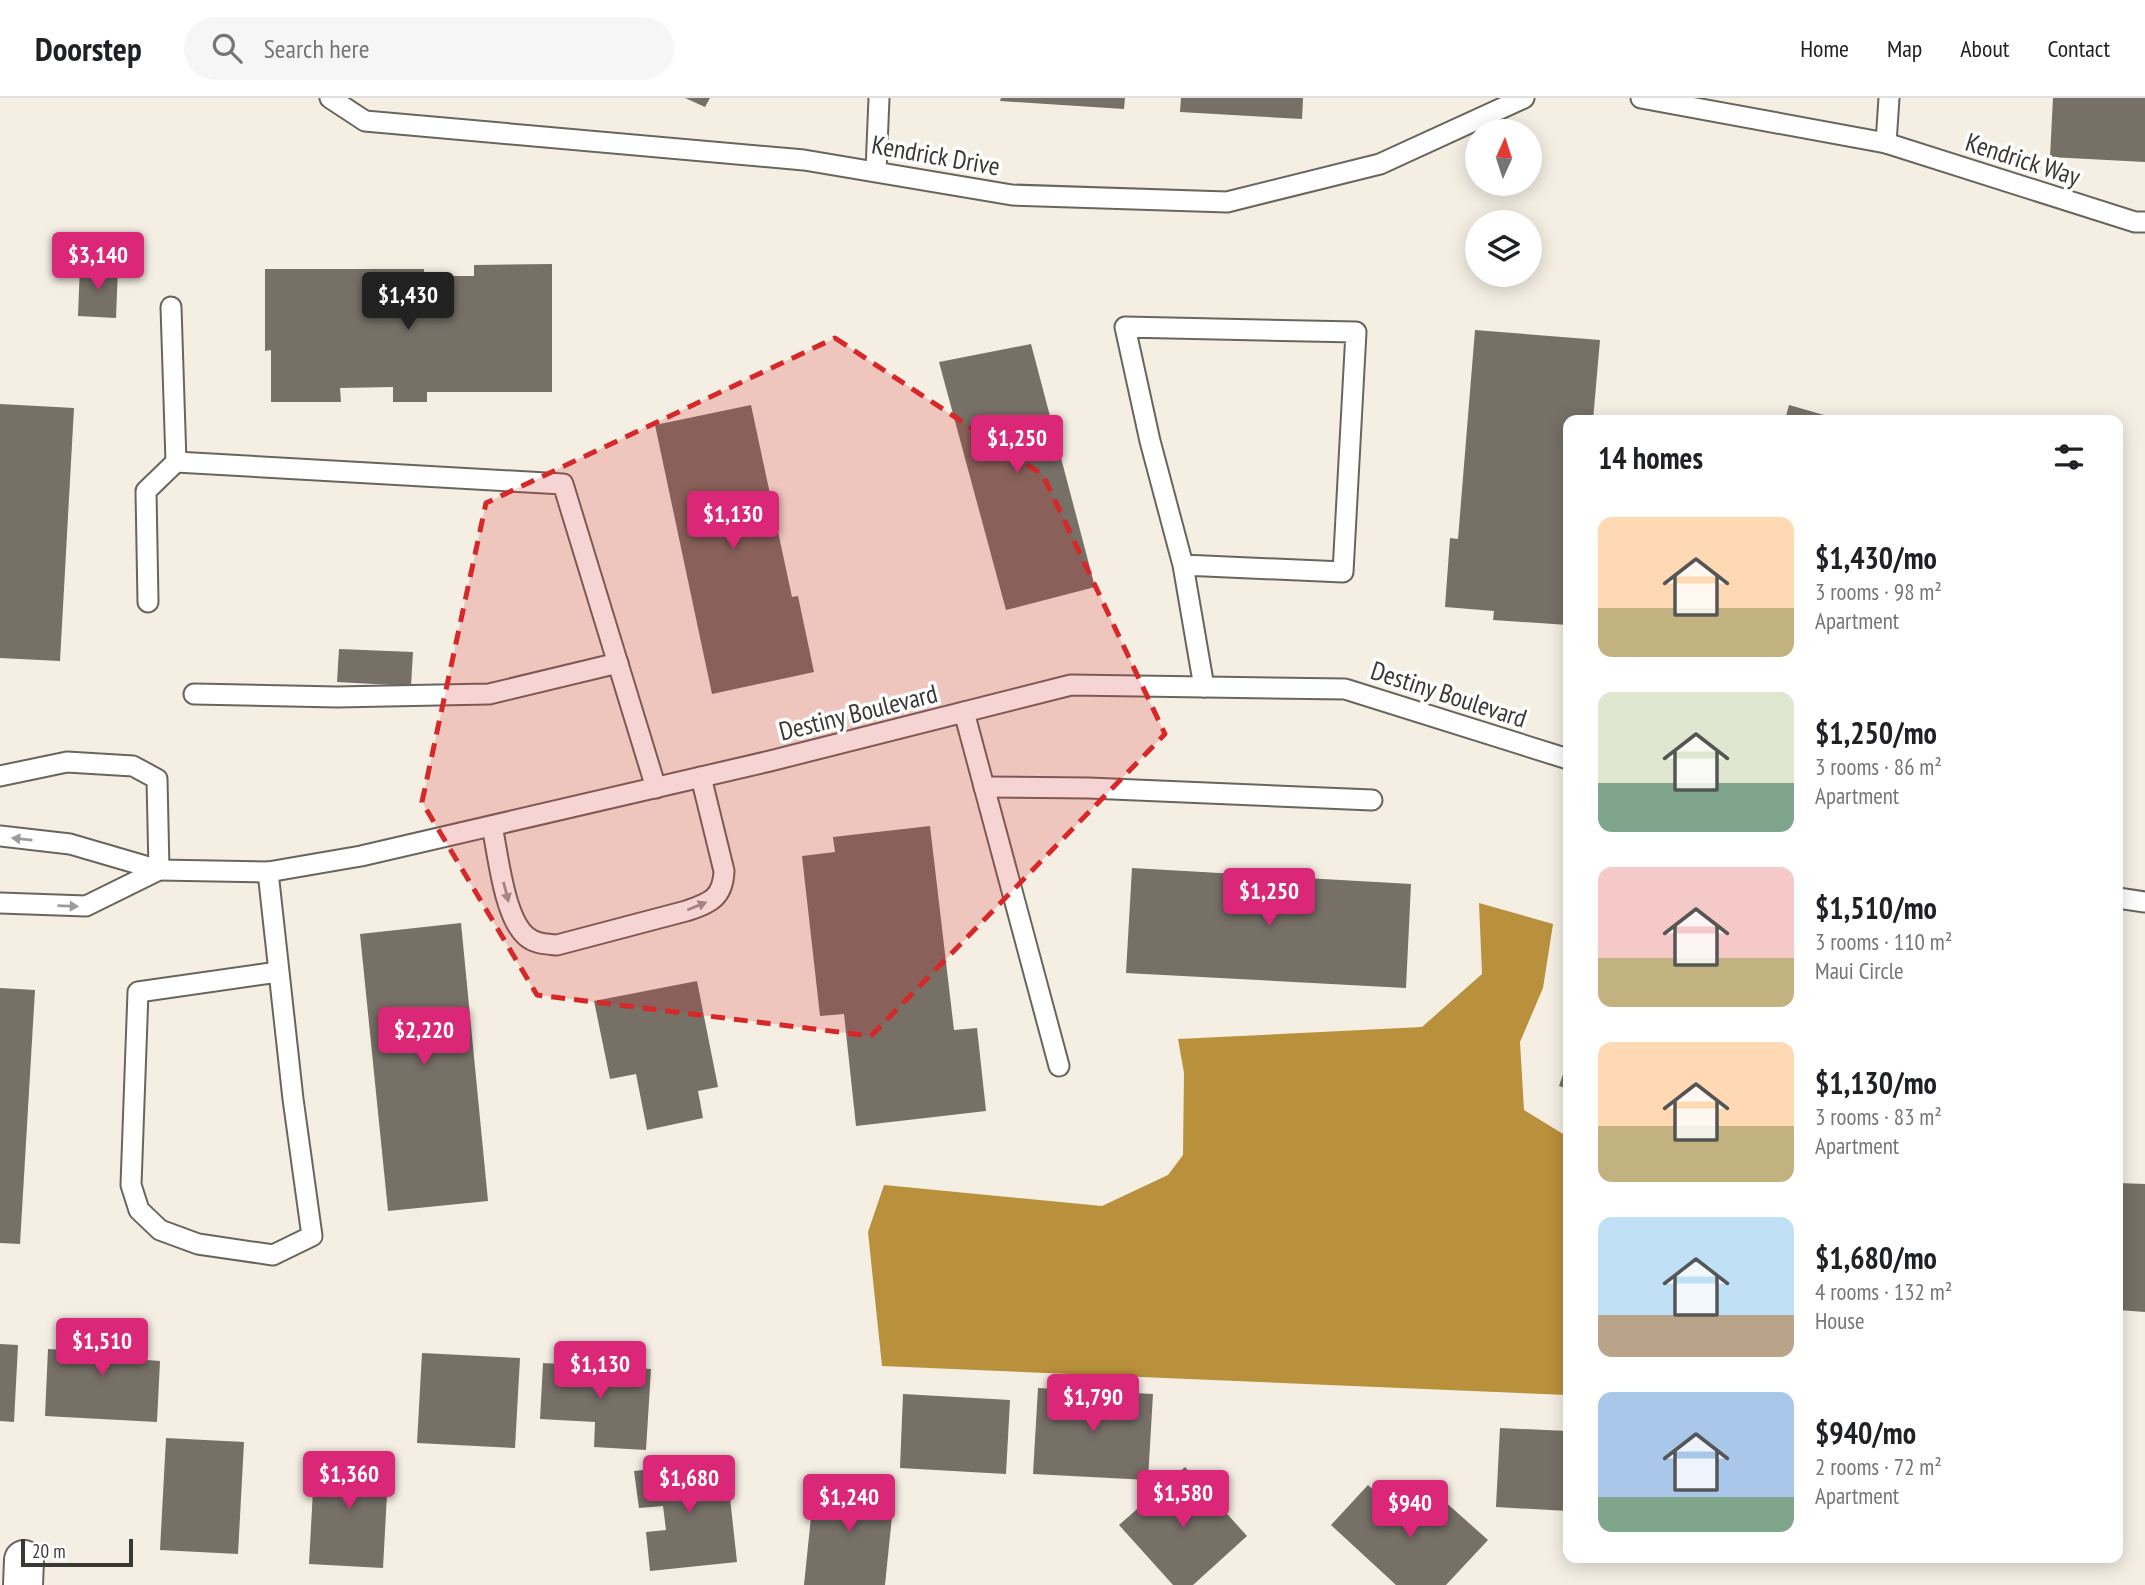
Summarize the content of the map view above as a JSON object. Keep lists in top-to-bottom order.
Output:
{
  "streets": {
    "lane": ["Kendrick Drive", "Kendrick Way", "Destiny Boulevard"]
  },
  "scale_bar": "20 m",
  "north": "top",
  "page": {
    "header": "Doorstep",
    "search": "Search here",
    "nav": [
      "Home",
      "Map",
      "About",
      "Contact"
    ],
    "price": [
      "$3,140",
      "$1,430",
      "$1,250",
      "$1,130",
      "$1,250",
      "$2,220",
      "$1,510",
      "$1,130",
      "$1,790",
      "$1,360",
      "$1,680",
      "$1,580",
      "$1,240",
      "$940"
    ],
    "heading": "14 homes",
    "list": [
      {
        "name": "$1,430/mo",
        "note": "3 rooms · 98 m² · Apartment"
      },
      {
        "name": "$1,250/mo",
        "note": "3 rooms · 86 m² · Apartment"
      },
      {
        "name": "$1,510/mo",
        "note": "3 rooms · 110 m² · Maui Circle"
      },
      {
        "name": "$1,130/mo",
        "note": "3 rooms · 83 m² · Apartment"
      },
      {
        "name": "$1,680/mo",
        "note": "4 rooms · 132 m² · House"
      },
      {
        "name": "$940/mo",
        "note": "2 rooms · 72 m² · Apartment"
      }
    ],
    "scale": "20 m"
  }
}
